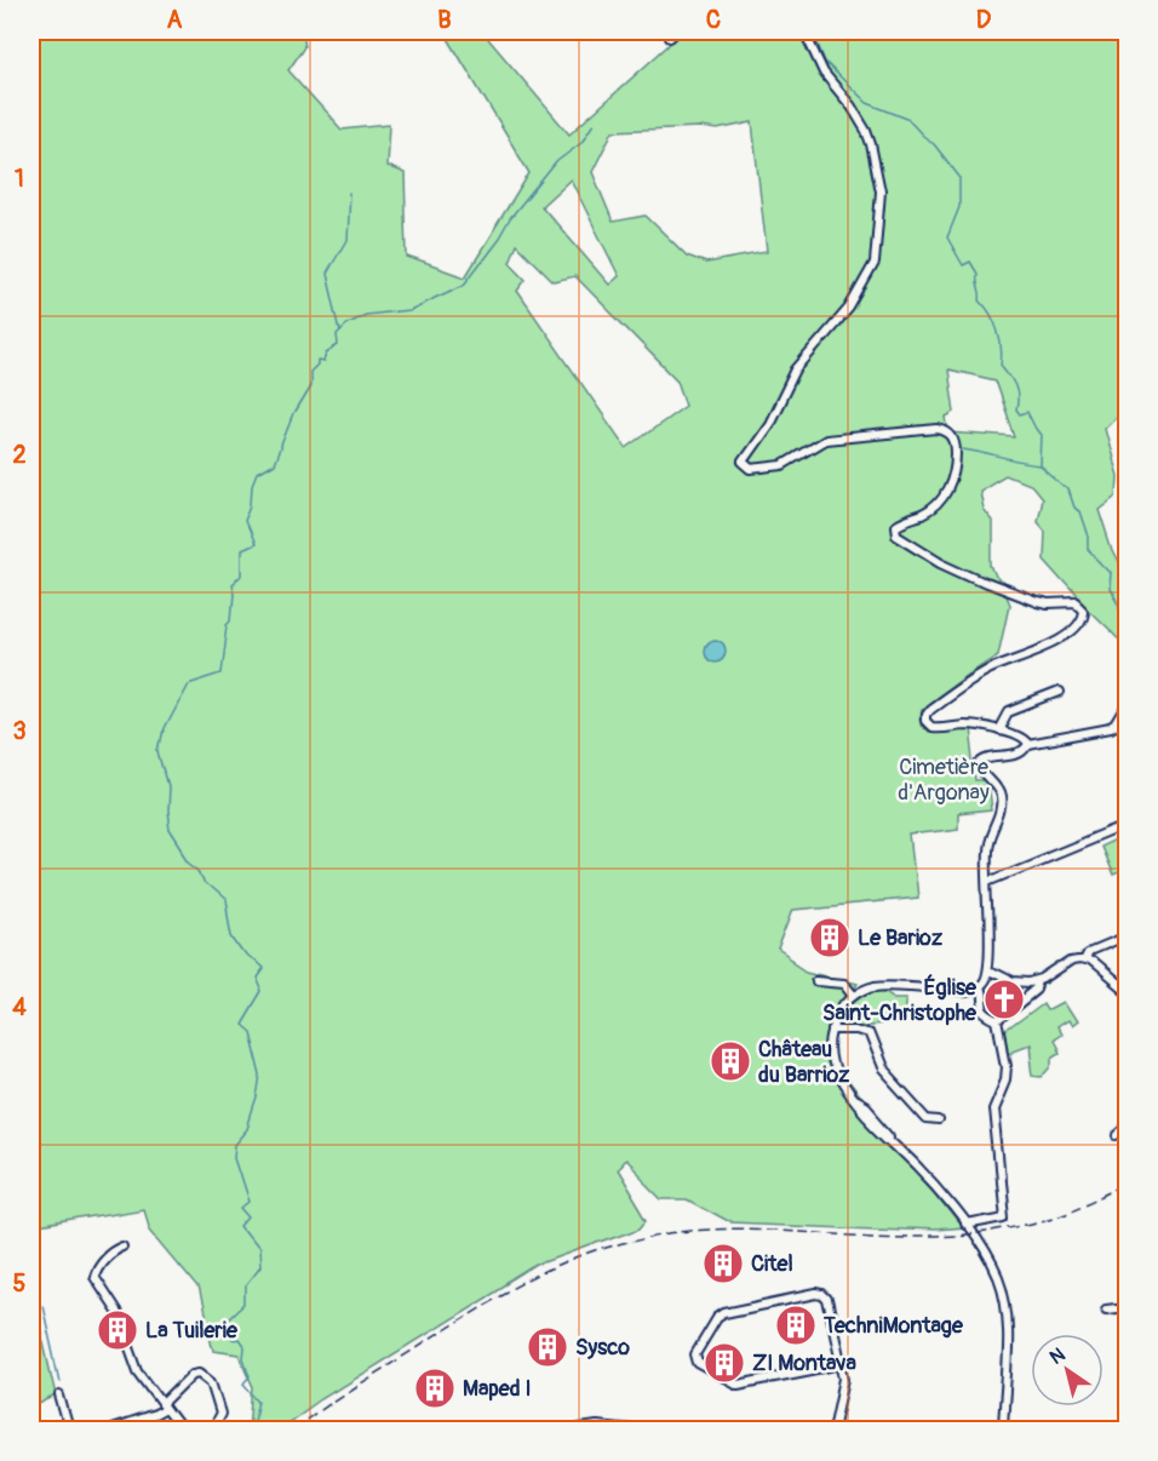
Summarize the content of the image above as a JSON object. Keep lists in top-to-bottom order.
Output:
{
  "parks": ["Cimetière d'Argonay"],
  "places": {
    "building": [
      "Le Barioz",
      "Château du Barrioz",
      "Citel",
      "TechniMontage",
      "La Tuilerie",
      "Sysco",
      "ZI Montava",
      "Maped I"
    ],
    "church": ["Église Saint-Christophe"]
  },
  "north": "top left",
  "grid": {
    "columns": [
      "A",
      "B",
      "C",
      "D"
    ],
    "rows": [
      "1",
      "2",
      "3",
      "4",
      "5"
    ]
  }
}
